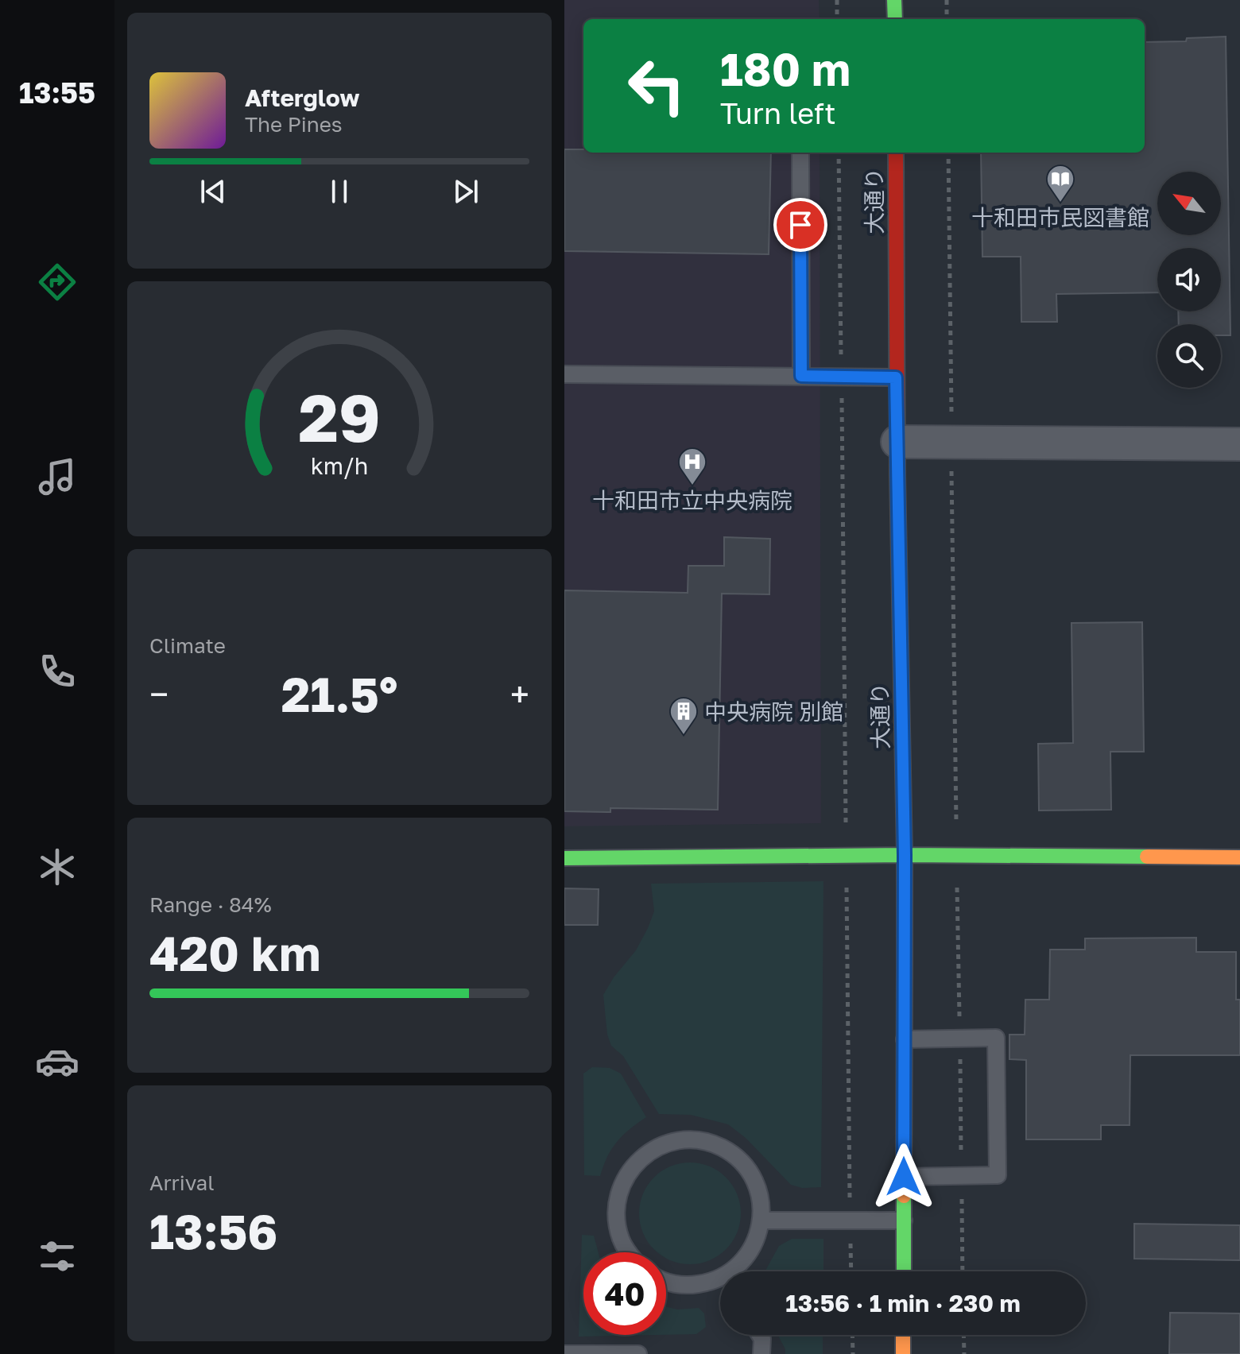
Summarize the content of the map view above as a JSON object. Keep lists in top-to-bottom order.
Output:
{
  "streets": {
    "street": ["大通り"]
  },
  "places": {
    "library": ["十和田市民図書館"],
    "hospital": ["十和田市立中央病院"],
    "building": ["中央病院 別館"]
  },
  "north": "top left",
  "page": {
    "tabs": "13:55",
    "turn": ["180 m", "Turn left"],
    "song": ["Afterglow", "The Pines"],
    "tile": [
      "Climate",
      ["Range · 84%", "420 km"],
      ["Arrival", "13:56"]
    ],
    "heat": ["−", "21.5°", "+"],
    "limit": "40",
    "trip": "13:56 · 1 min · 230 m",
    "gauge": ["29", "km/h"]
  }
}
